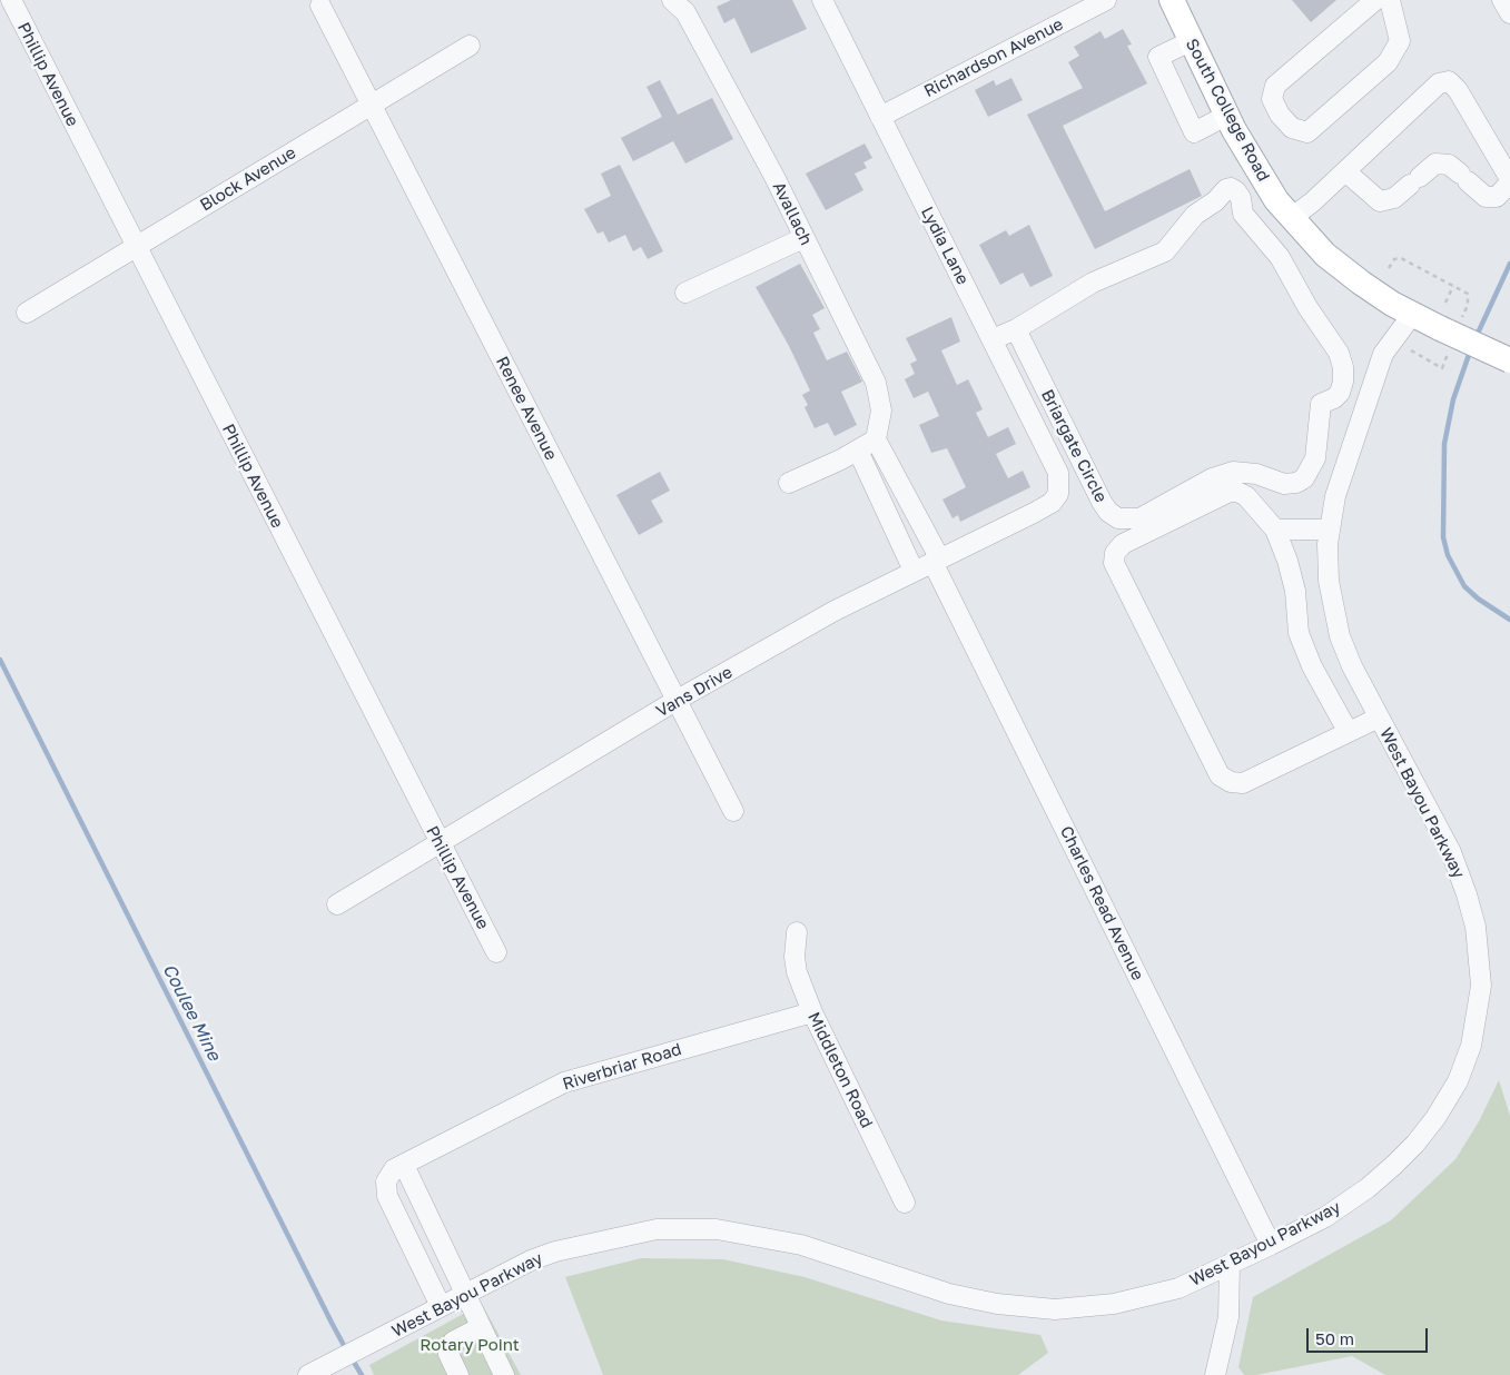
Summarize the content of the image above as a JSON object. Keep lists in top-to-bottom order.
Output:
{
  "streets": {
    "main road": ["South College Road"],
    "street": [
      "Richardson Avenue",
      "Phillip Avenue",
      "Block Avenue",
      "Avallach",
      "Lydia Lane",
      "Renee Avenue",
      "Briargate Circle",
      "Vans Drive",
      "West Bayou Parkway",
      "Charles Read Avenue",
      "Riverbriar Road",
      "Middleton Road"
    ]
  },
  "crossings": [
    ["Richardson Avenue", "Lydia Lane"],
    ["Phillip Avenue", "Block Avenue"],
    ["Phillip Avenue", "Vans Drive"],
    ["South College Road", "West Bayou Parkway"],
    ["Block Avenue", "Renee Avenue"],
    ["Lydia Lane", "Briargate Circle"],
    ["Lydia Lane", "Vans Drive"],
    ["Renee Avenue", "Vans Drive"],
    ["Vans Drive", "Charles Read Avenue"],
    ["West Bayou Parkway", "Charles Read Avenue"],
    ["West Bayou Parkway", "Riverbriar Road"],
    ["Riverbriar Road", "Middleton Road"]
  ],
  "water": ["Coulee Mine"],
  "parks": ["Rotary Point"],
  "scale_bar": "50 m"
}
